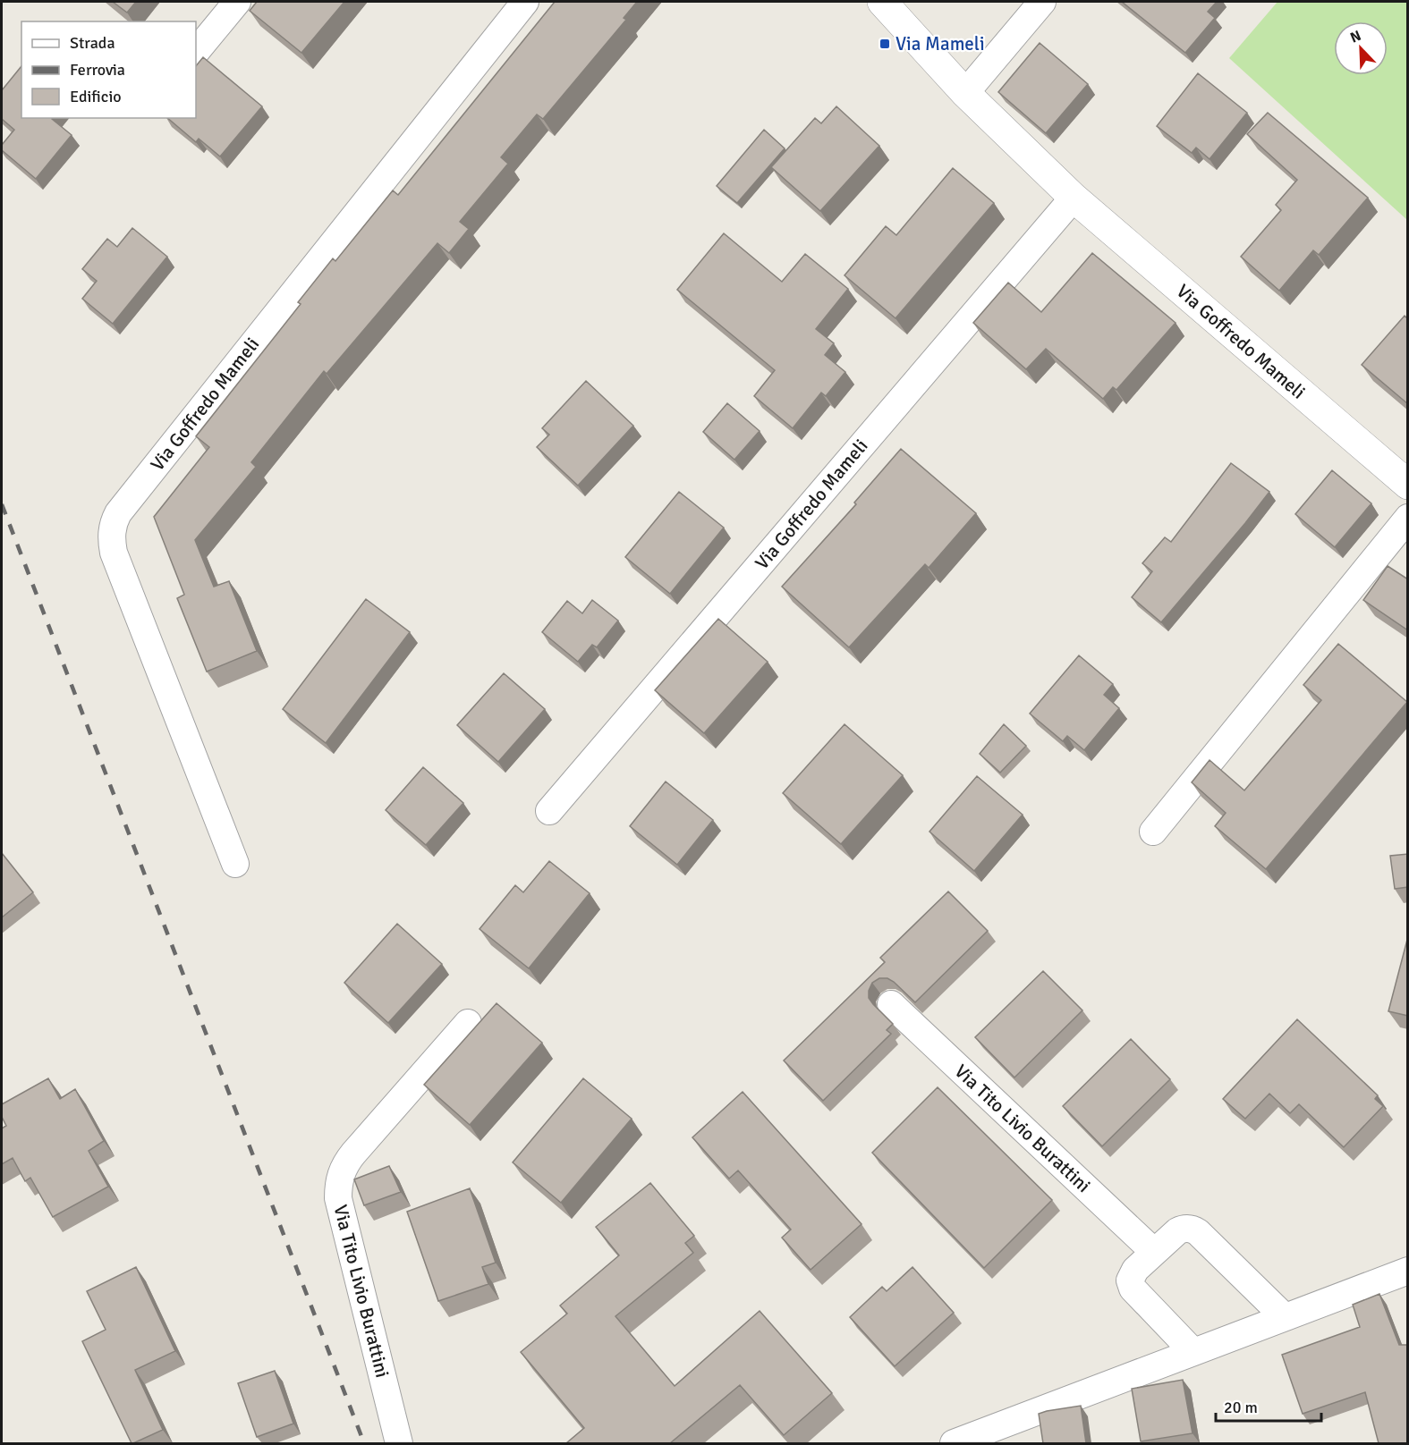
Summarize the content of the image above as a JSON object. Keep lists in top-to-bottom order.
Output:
{
  "streets": {
    "street": ["Via Goffredo Mameli", "Via Tito Livio Burattini"]
  },
  "places": {
    "transit": ["Via Mameli"]
  },
  "legend": ["Strada", "Ferrovia", "Edificio"],
  "scale_bar": "20 m",
  "north": "top left"
}
